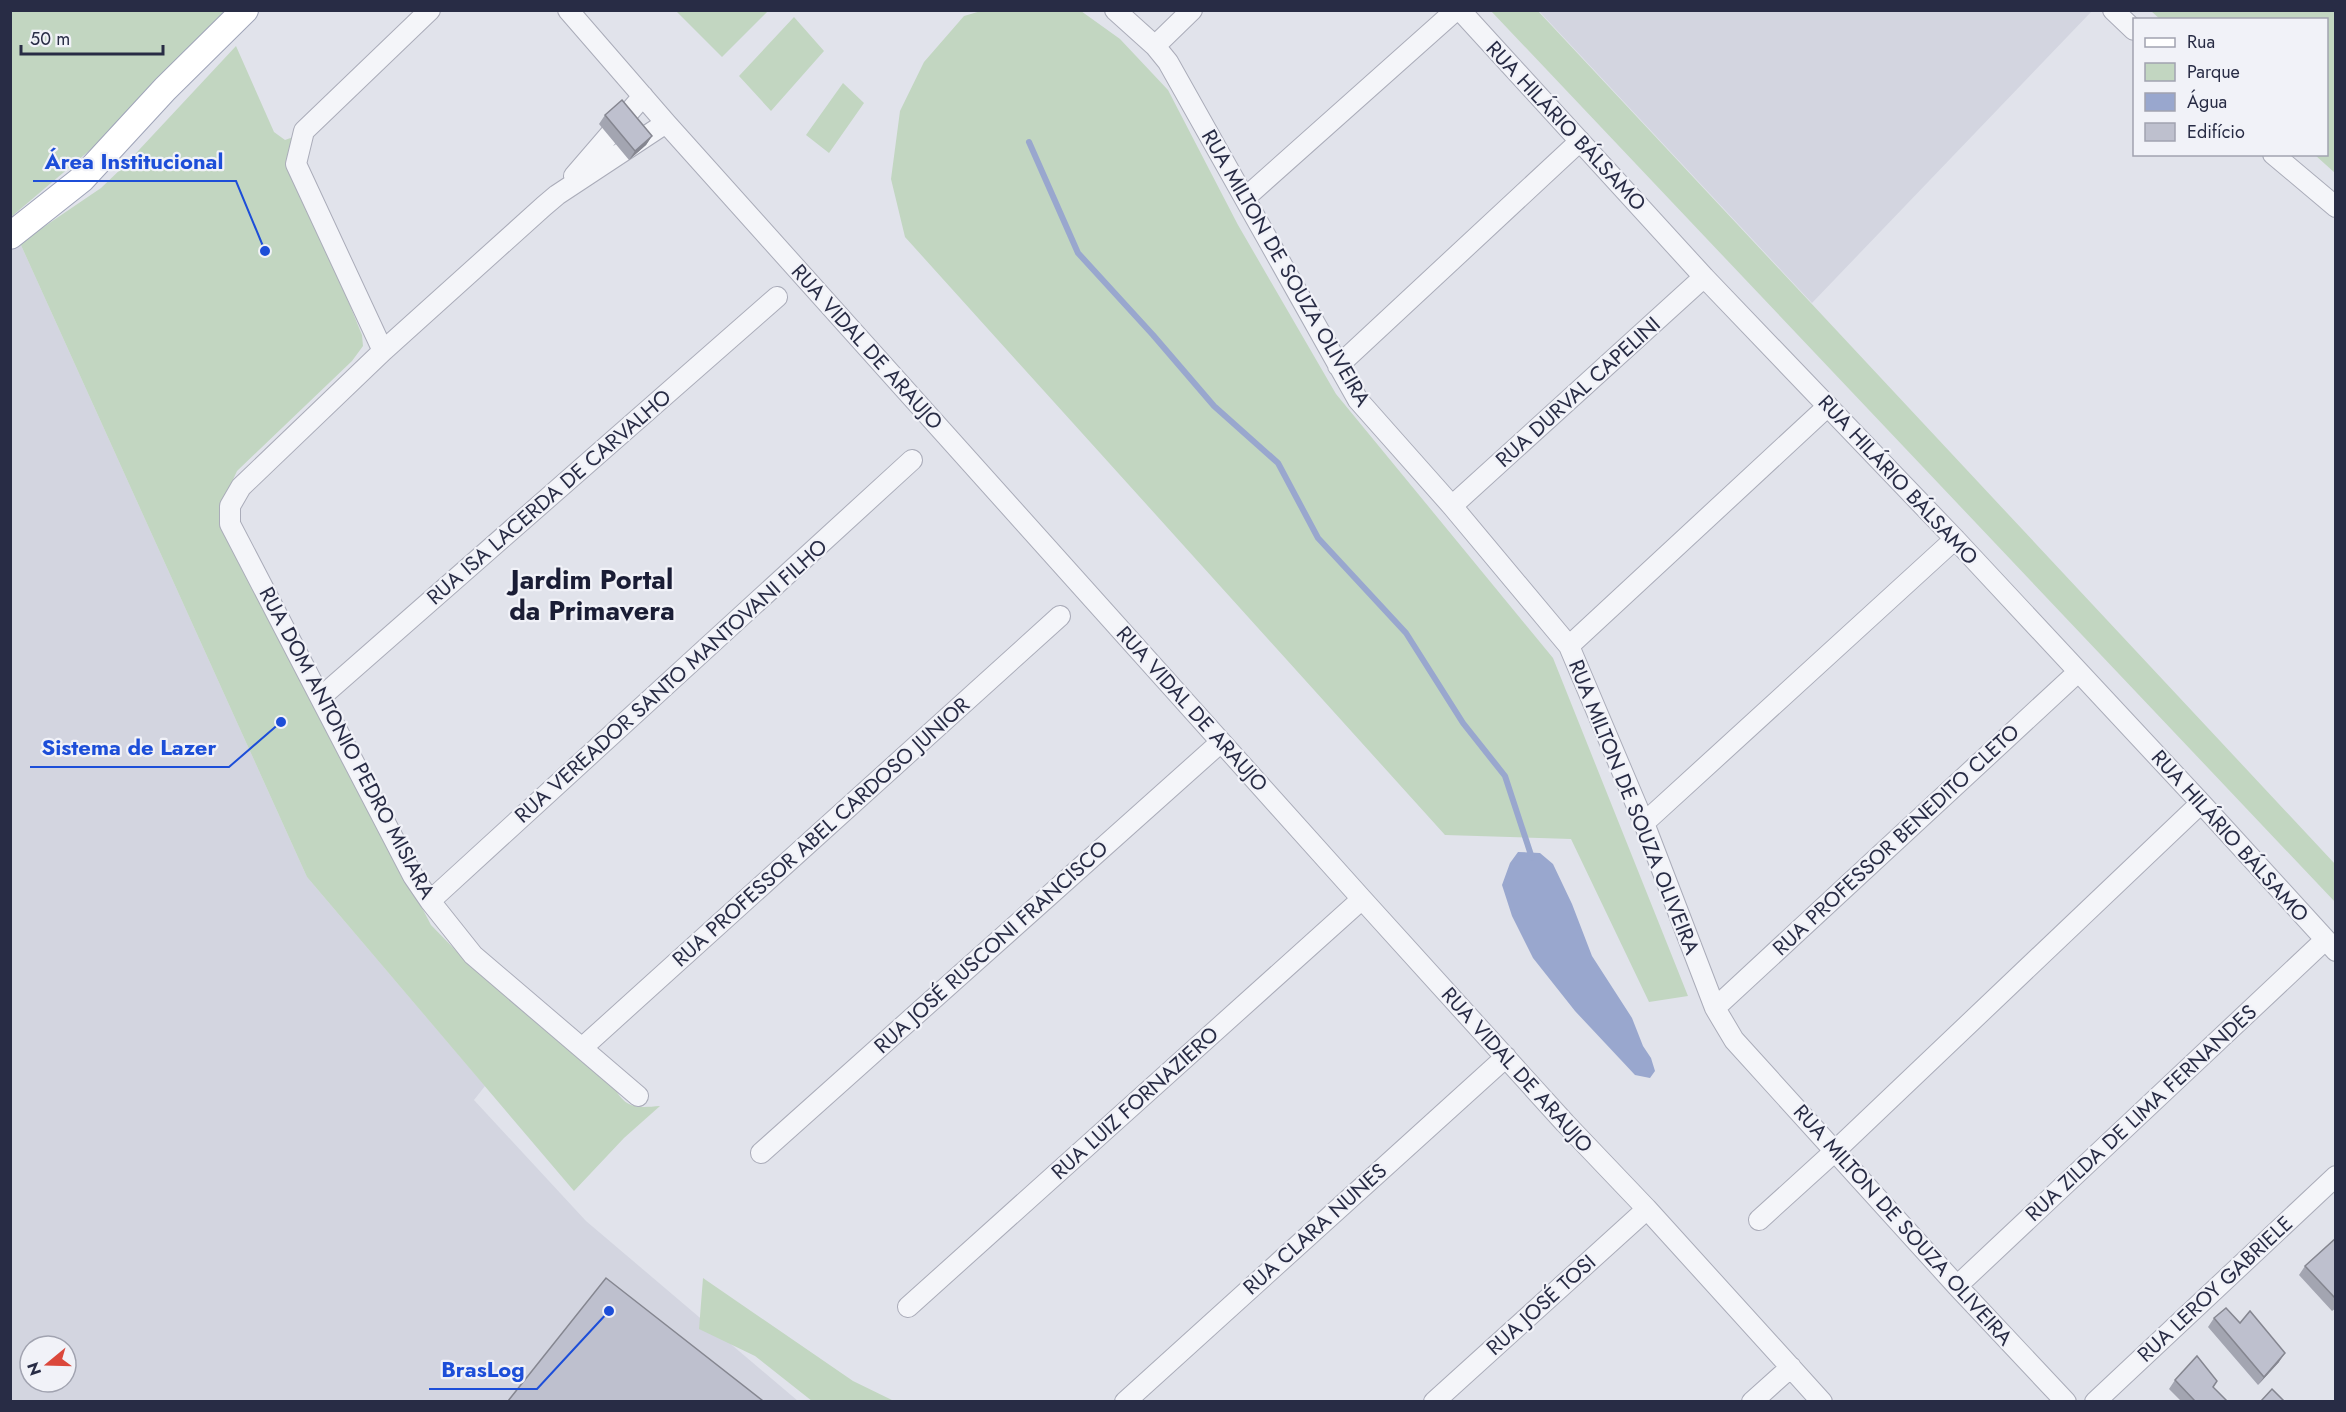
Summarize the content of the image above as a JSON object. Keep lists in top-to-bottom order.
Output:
{
  "streets": {
    "street": [
      "RUA HILÁRIO BÁLSAMO",
      "RUA MILTON DE SOUZA OLIVEIRA",
      "RUA VIDAL DE ARAUJO",
      "RUA DURVAL CAPELINI",
      "RUA ISA LACERDA DE CARVALHO",
      "RUA VEREADOR SANTO MANTOVANI FILHO",
      "RUA DOM ANTONIO PEDRO MISIARA",
      "RUA PROFESSOR ABEL CARDOSO JUNIOR",
      "RUA PROFESSOR BENEDITO CLETO",
      "RUA JOSÉ RUSCONI FRANCISCO",
      "RUA LUIZ FORNAZIERO",
      "RUA ZILDA DE LIMA FERNANDES",
      "RUA CLARA NUNES",
      "RUA LEROY GABRIELE",
      "RUA JOSÉ TOSI"
    ]
  },
  "crossings": [
    ["RUA HILÁRIO BÁLSAMO", "RUA DURVAL CAPELINI"],
    ["RUA HILÁRIO BÁLSAMO", "RUA PROFESSOR BENEDITO CLETO"],
    ["RUA HILÁRIO BÁLSAMO", "RUA ZILDA DE LIMA FERNANDES"],
    ["RUA MILTON DE SOUZA OLIVEIRA", "RUA DURVAL CAPELINI"],
    ["RUA MILTON DE SOUZA OLIVEIRA", "RUA PROFESSOR BENEDITO CLETO"],
    ["RUA MILTON DE SOUZA OLIVEIRA", "RUA ZILDA DE LIMA FERNANDES"],
    ["RUA VIDAL DE ARAUJO", "RUA JOSÉ RUSCONI FRANCISCO"],
    ["RUA VIDAL DE ARAUJO", "RUA LUIZ FORNAZIERO"],
    ["RUA VIDAL DE ARAUJO", "RUA CLARA NUNES"],
    ["RUA VIDAL DE ARAUJO", "RUA JOSÉ TOSI"],
    ["RUA ISA LACERDA DE CARVALHO", "RUA DOM ANTONIO PEDRO MISIARA"],
    ["RUA VEREADOR SANTO MANTOVANI FILHO", "RUA DOM ANTONIO PEDRO MISIARA"],
    ["RUA DOM ANTONIO PEDRO MISIARA", "RUA PROFESSOR ABEL CARDOSO JUNIOR"]
  ],
  "districts": ["Jardim Portal da Primavera"],
  "places": ["Área Institucional", "Sistema de Lazer", "BrasLog"],
  "legend": [
    "Rua",
    "Parque",
    "Água",
    "Edifício"
  ],
  "scale_bar": "50 m",
  "north": "left"
}
